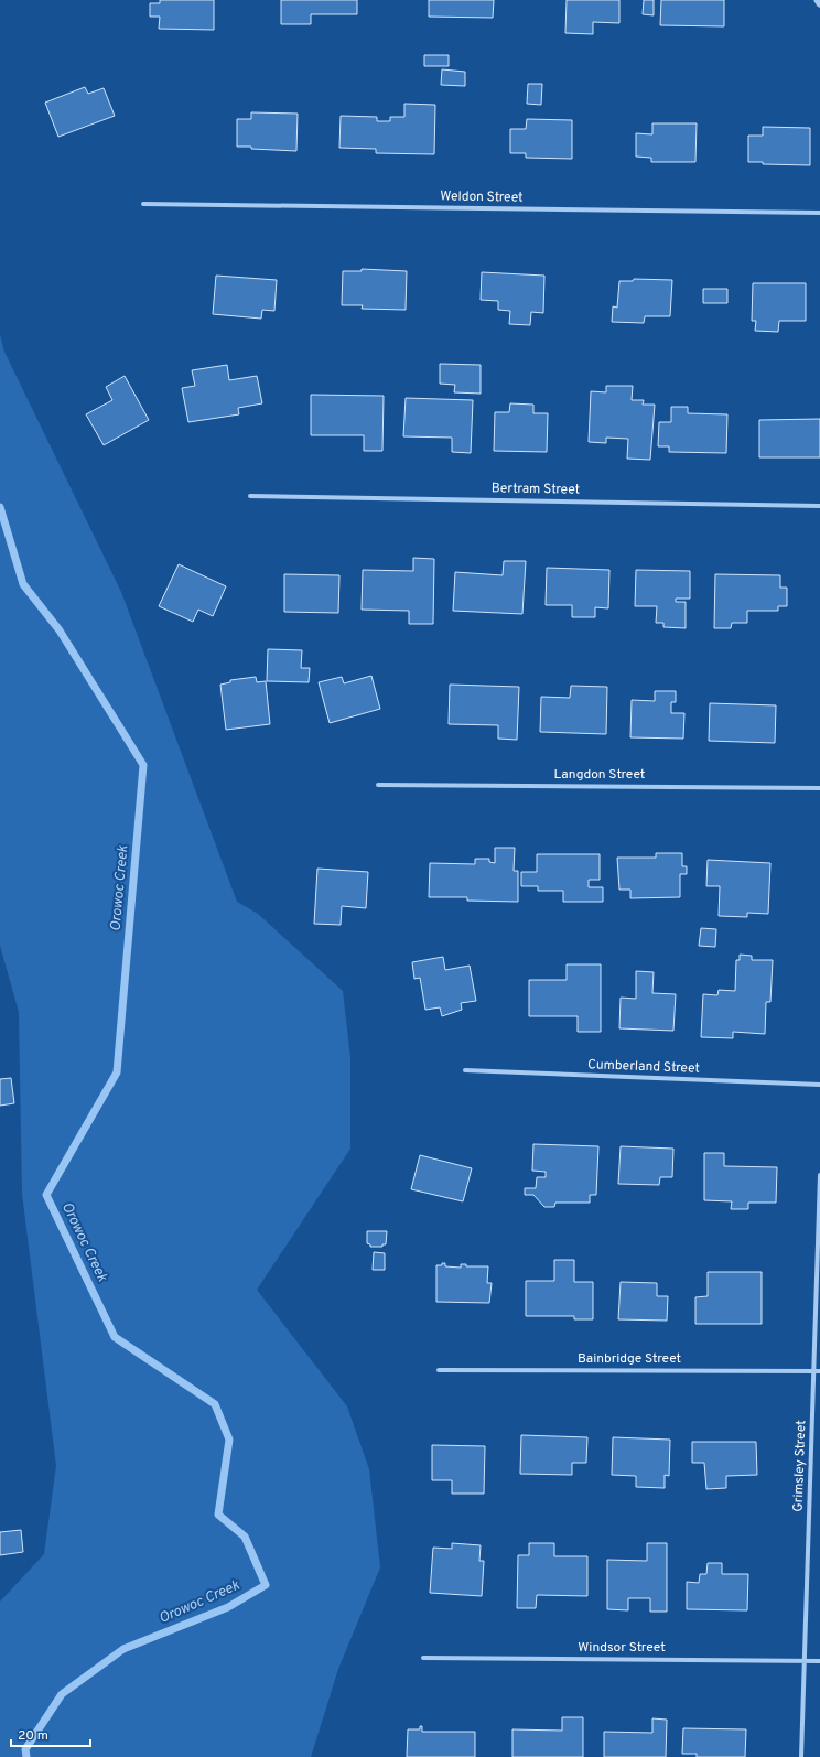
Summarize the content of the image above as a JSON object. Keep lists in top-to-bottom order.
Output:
{
  "streets": {
    "street": [
      "Weldon Street",
      "Bertram Street",
      "Langdon Street",
      "Cumberland Street",
      "Bainbridge Street",
      "Grimsley Street",
      "Windsor Street"
    ]
  },
  "crossings": [
    ["Bainbridge Street", "Grimsley Street"],
    ["Grimsley Street", "Windsor Street"]
  ],
  "water": ["Orowoc Creek"],
  "scale_bar": "20 m"
}
